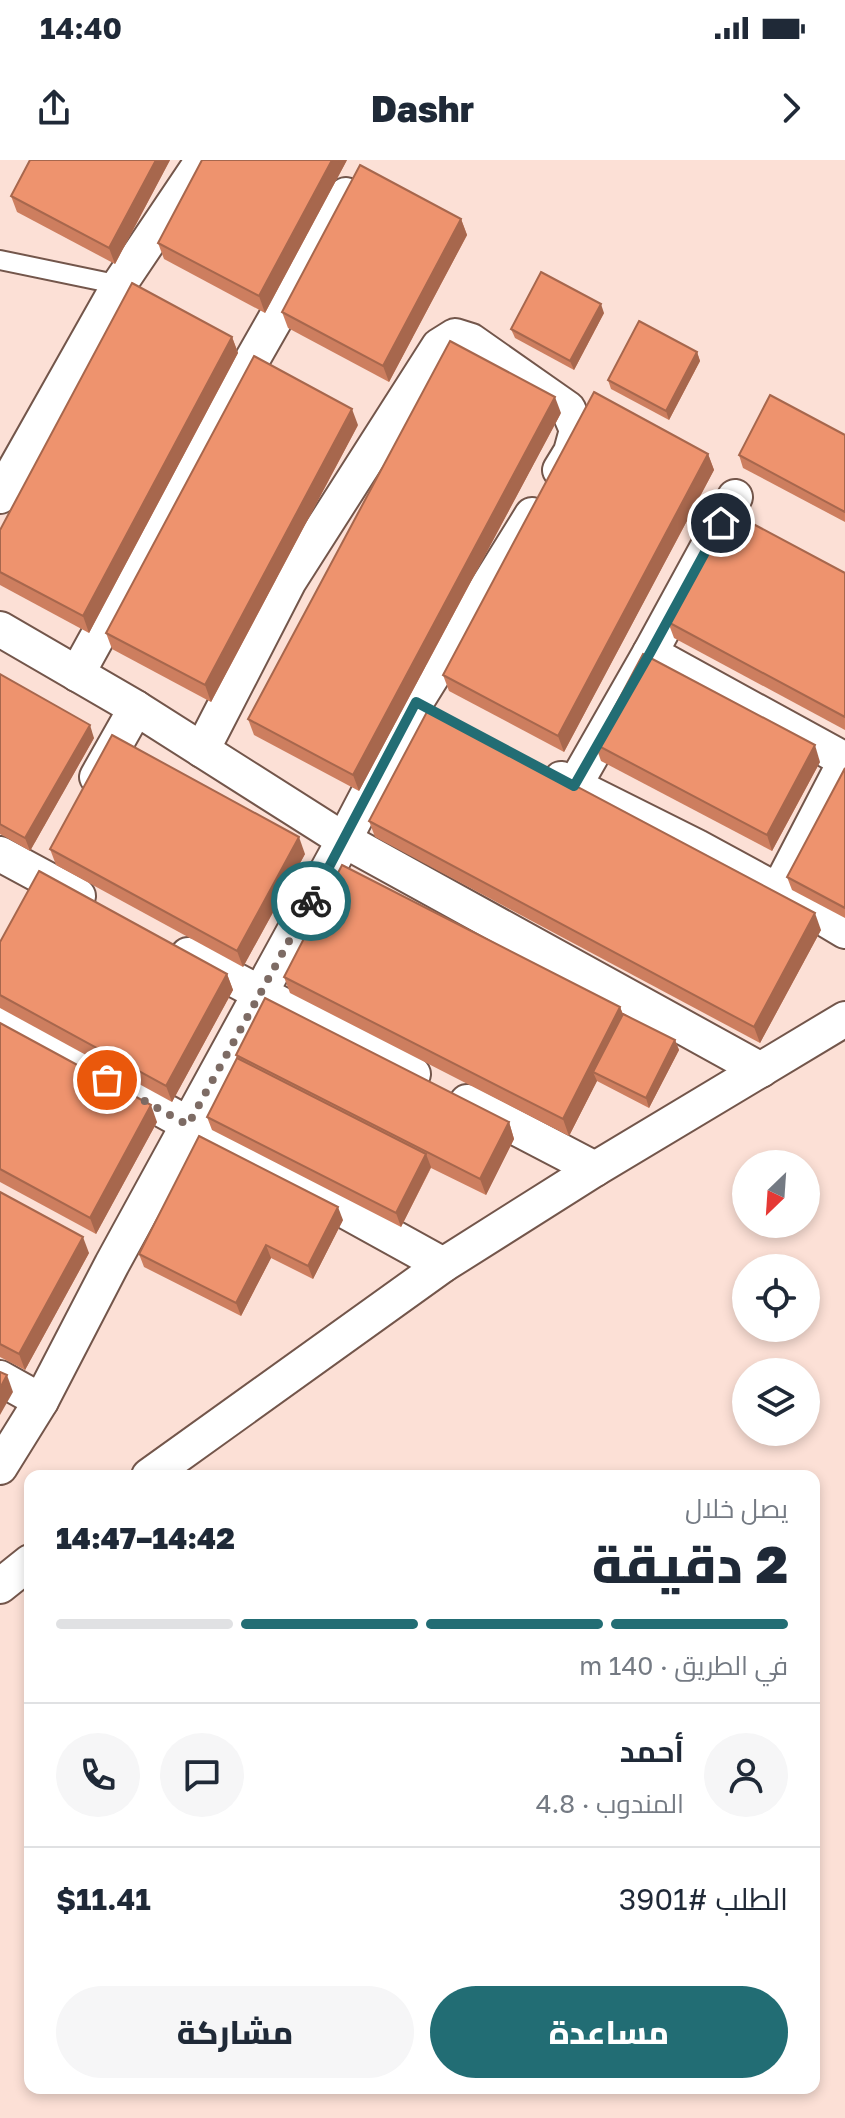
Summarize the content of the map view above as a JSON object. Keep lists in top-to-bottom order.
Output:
{
  "north": "bottom left",
  "page": {
    "status": "14:40",
    "header": "Dashr",
    "heading": ["2 دقيقة", "يصل خلال", "14:42–14:47"],
    "panel": [
      "أحمد",
      "المندوب · 4.8",
      "الطلب #3901",
      "$11.41"
    ],
    "bar": "في الطريق · 140 m",
    "buttons": ["مساعدة", "مشاركة"]
  }
}
